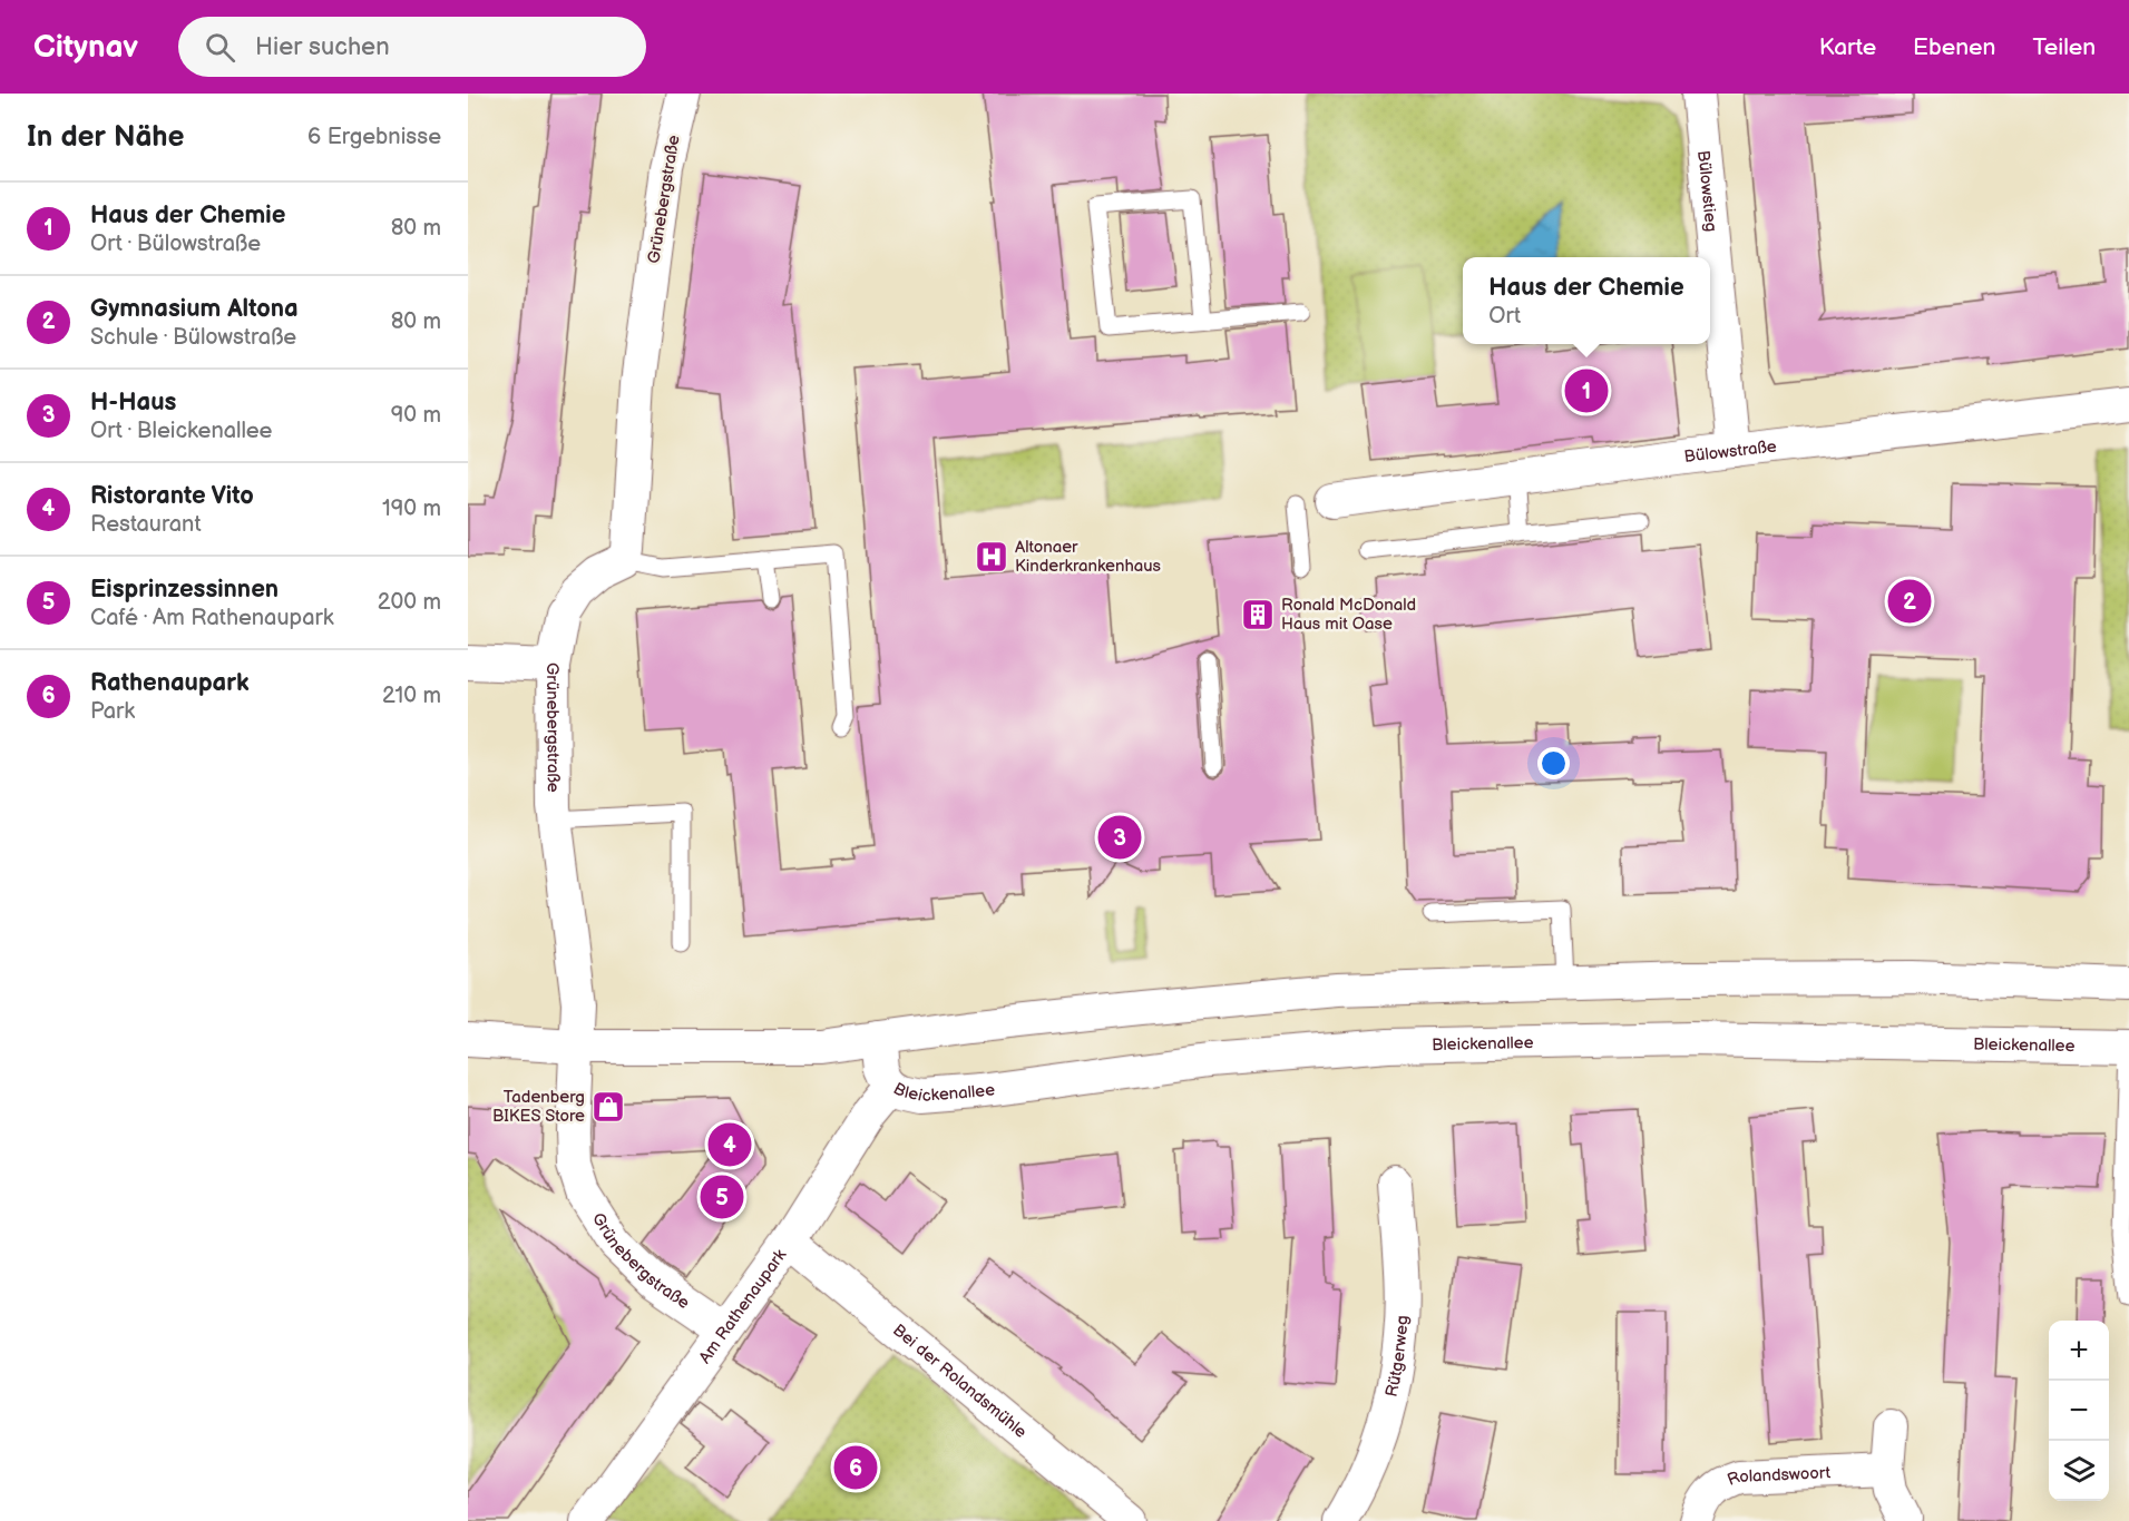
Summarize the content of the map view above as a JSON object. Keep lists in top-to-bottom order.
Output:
{
  "streets": {
    "street": [
      "Bülowstieg",
      "Grünebergstraße",
      "Bülowstraße",
      "Bleickenallee",
      "Am Rathenaupark",
      "Rütgerweg",
      "Bei der Rolandsmühle",
      "Rolandswoort"
    ]
  },
  "crossings": [
    ["Bülowstieg", "Bülowstraße"],
    ["Grünebergstraße", "Am Rathenaupark"],
    ["Bleickenallee", "Am Rathenaupark"],
    ["Am Rathenaupark", "Bei der Rolandsmühle"]
  ],
  "places": {
    "hospital": ["Altonaer Kinderkrankenhaus"],
    "building": ["Ronald McDonald Haus mit Oase"],
    "shop": ["Tadenberg BIKES Store"]
  },
  "page": {
    "header": "Citynav",
    "search": "Hier suchen",
    "nav": ["Karte", "Ebenen", "Teilen"],
    "heading": ["In der Nähe", "6 Ergebnisse"],
    "list": [
      {
        "mark": "1",
        "name": "Haus der Chemie",
        "note": "Ort · Bülowstraße",
        "value": "80 m"
      },
      {
        "mark": "2",
        "name": "Gymnasium Altona",
        "note": "Schule · Bülowstraße",
        "value": "80 m"
      },
      {
        "mark": "3",
        "name": "H-Haus",
        "note": "Ort · Bleickenallee",
        "value": "90 m"
      },
      {
        "mark": "4",
        "name": "Ristorante Vito",
        "note": "Restaurant",
        "value": "190 m"
      },
      {
        "mark": "5",
        "name": "Eisprinzessinnen",
        "note": "Café · Am Rathenaupark",
        "value": "200 m"
      },
      {
        "mark": "6",
        "name": "Rathenaupark",
        "note": "Park",
        "value": "210 m"
      }
    ],
    "popup": ["Haus der Chemie", "Ort"],
    "pins": [
      "1",
      "2",
      "3",
      "4",
      "5",
      "6"
    ],
    "map_buttons": ["+", "−"]
  }
}
